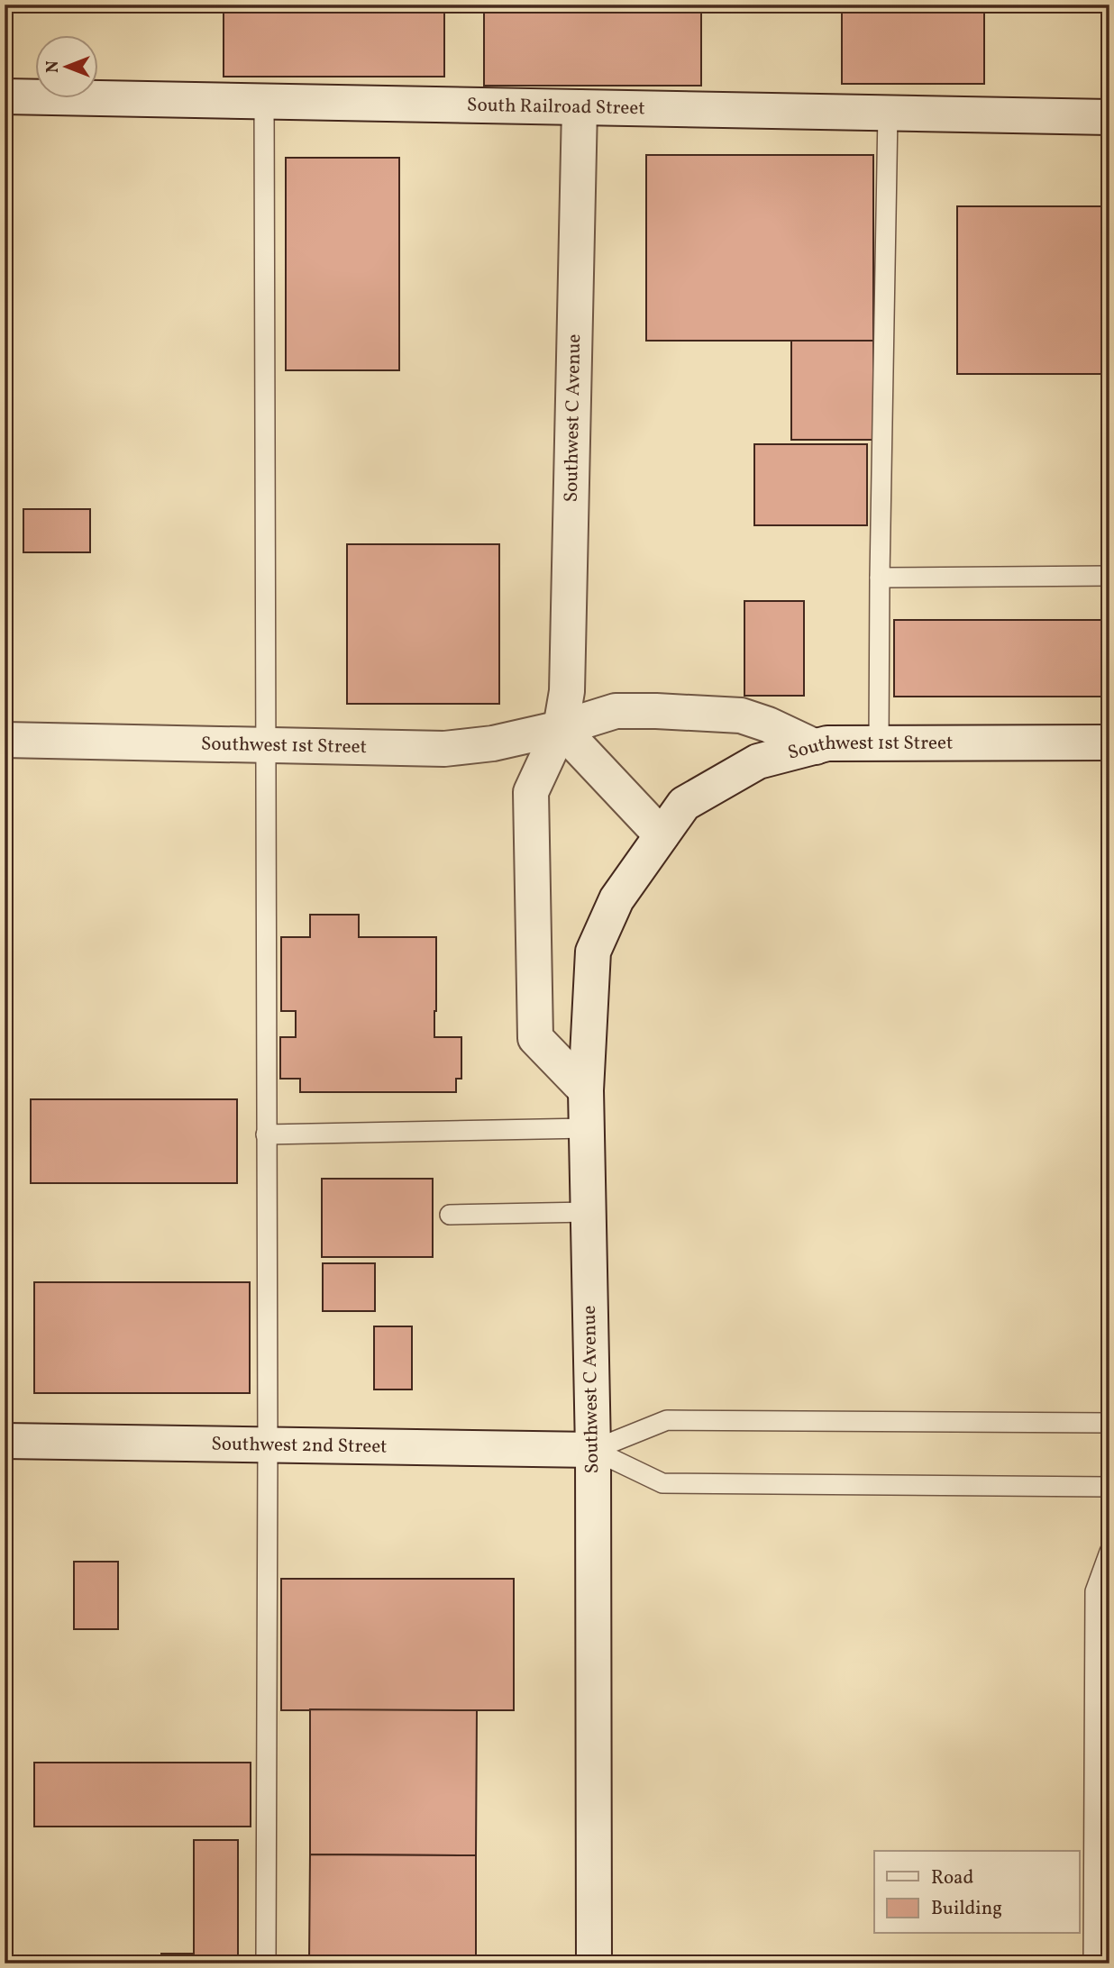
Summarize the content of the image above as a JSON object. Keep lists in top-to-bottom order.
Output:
{
  "streets": {
    "street": [
      "South Railroad Street",
      "Southwest C Avenue",
      "Southwest 1st Street",
      "Southwest 2nd Street"
    ]
  },
  "crossings": [
    ["South Railroad Street", "Southwest C Avenue"],
    ["Southwest C Avenue", "Southwest 1st Street"],
    ["Southwest C Avenue", "Southwest 2nd Street"]
  ],
  "legend": ["Road", "Building"],
  "north": "left"
}
